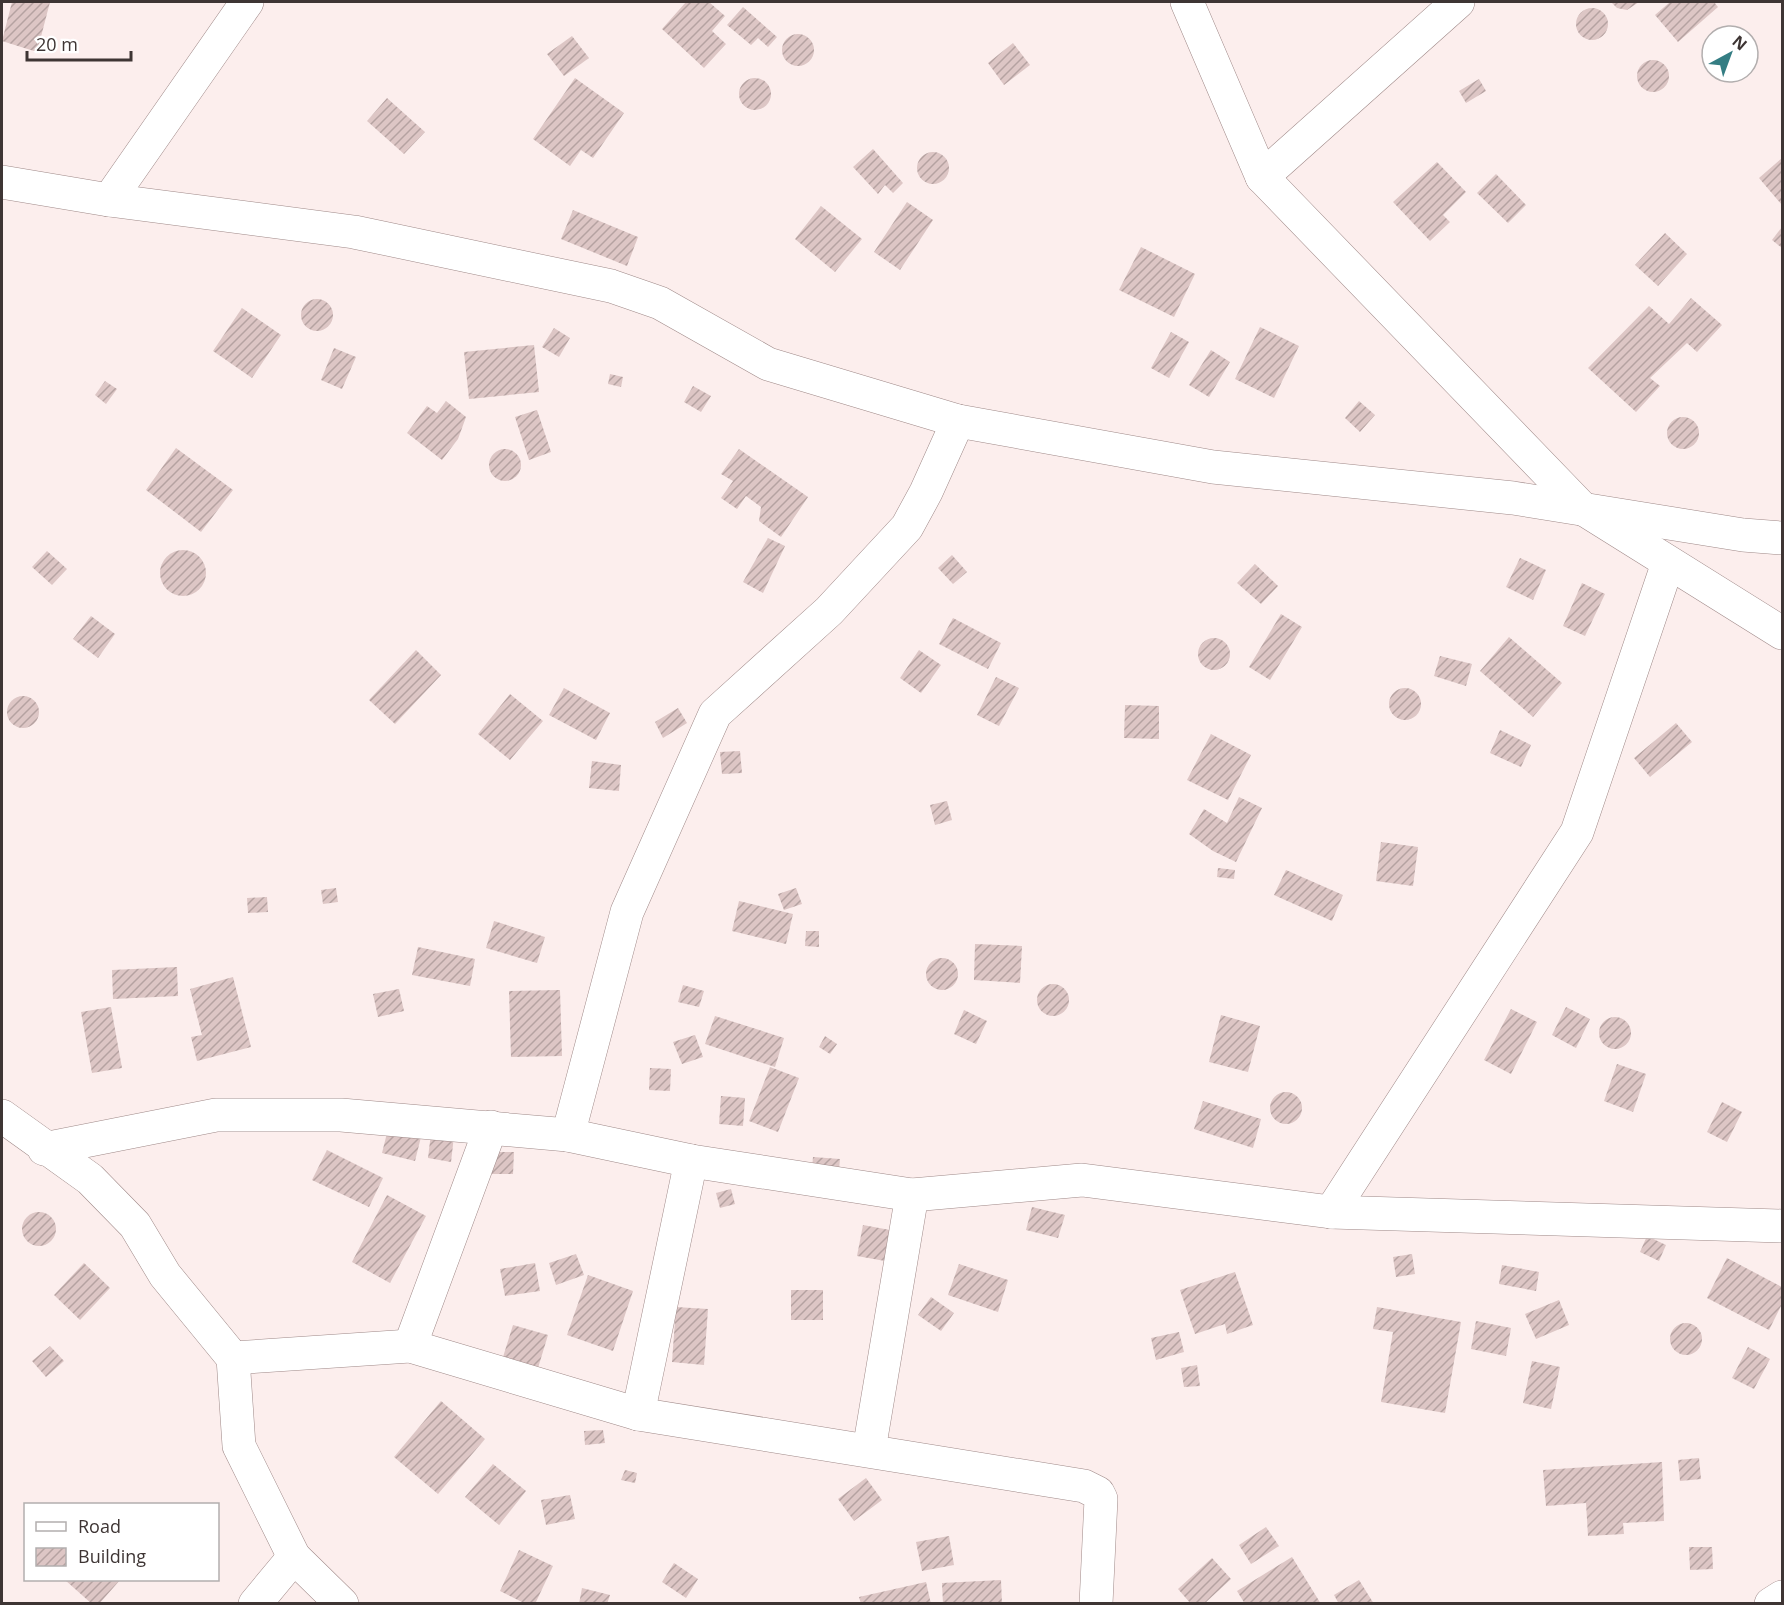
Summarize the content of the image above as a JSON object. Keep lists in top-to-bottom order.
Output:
{
  "legend": ["Road", "Building"],
  "scale_bar": "20 m",
  "north": "top right"
}
